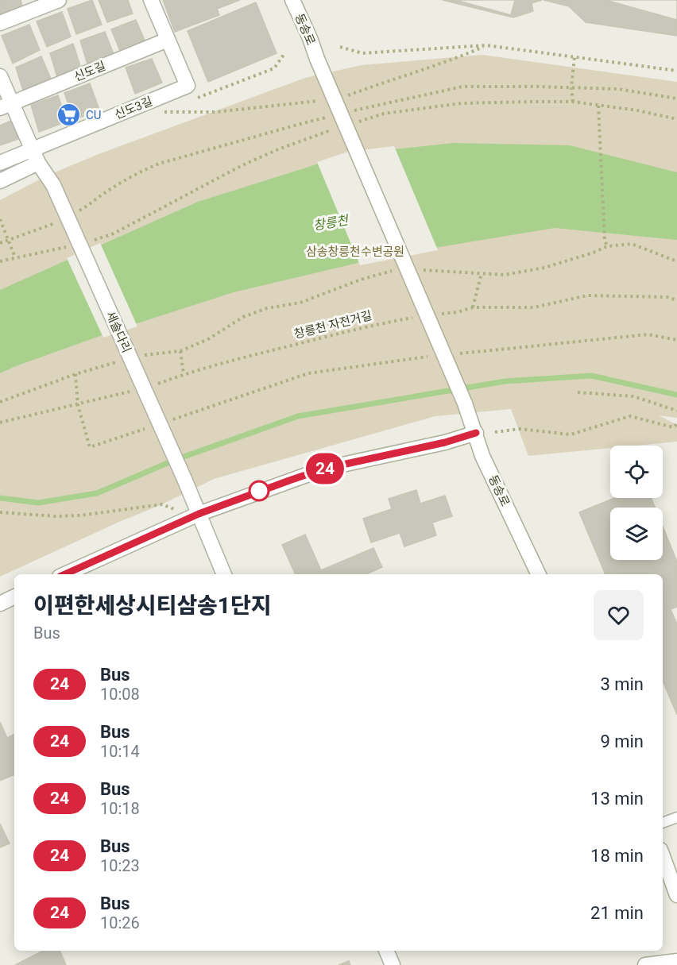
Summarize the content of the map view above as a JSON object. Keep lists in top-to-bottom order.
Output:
{
  "streets": {
    "street": [
      "동송로",
      "신도길",
      "신도3길",
      "세솔다리"
    ],
    "path": ["창릉천 자전거길"]
  },
  "crossings": [
    ["신도길", "신도3길"]
  ],
  "water": ["창릉천"],
  "parks": ["삼송창릉천수변공원"],
  "places": {
    "supermarket": ["CU"]
  },
  "lines": ["bus line 24"],
  "page": {
    "on_map": "24",
    "heading": ["이편한세상시티삼송1단지", "Bus"],
    "list": [
      {
        "mark": "24",
        "name": "Bus",
        "note": "10:08",
        "value": "3 min"
      },
      {
        "mark": "24",
        "name": "Bus",
        "note": "10:14",
        "value": "9 min"
      },
      {
        "mark": "24",
        "name": "Bus",
        "note": "10:18",
        "value": "13 min"
      },
      {
        "mark": "24",
        "name": "Bus",
        "note": "10:23",
        "value": "18 min"
      },
      {
        "mark": "24",
        "name": "Bus",
        "note": "10:26",
        "value": "21 min"
      }
    ]
  }
}
